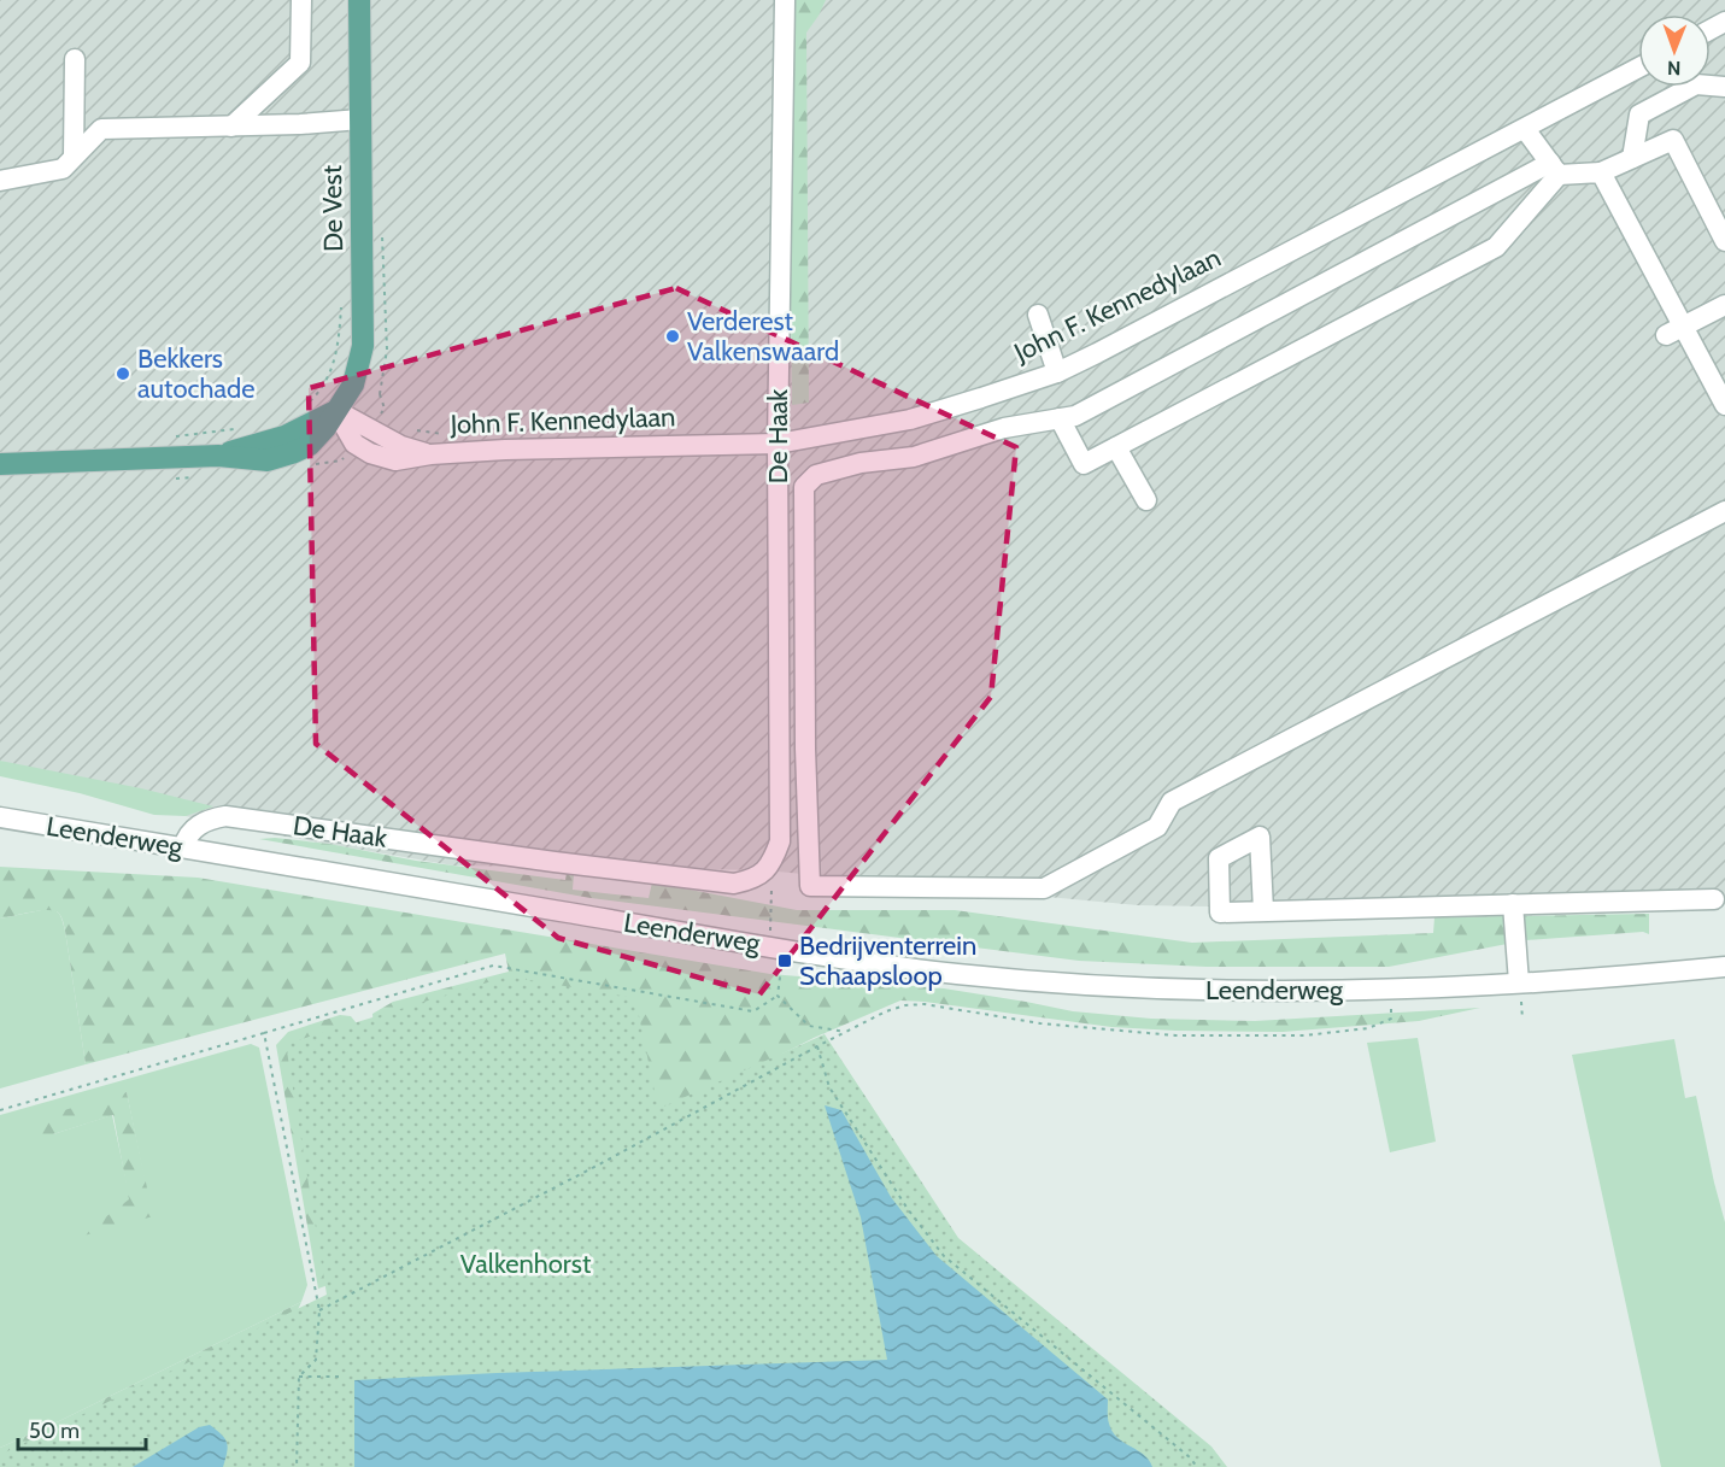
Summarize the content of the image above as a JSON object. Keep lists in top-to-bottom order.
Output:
{
  "streets": {
    "main road": ["De Vest"],
    "street": ["John F. Kennedylaan", "De Haak", "Leenderweg"]
  },
  "crossings": [
    ["De Vest", "John F. Kennedylaan"],
    ["John F. Kennedylaan", "De Haak"],
    ["De Haak", "Leenderweg"]
  ],
  "parks": ["Valkenhorst"],
  "places": {
    "other": ["Verderest Valkenswaard", "Bekkers autochade"],
    "transit": ["Bedrijventerrein Schaapsloop"]
  },
  "scale_bar": "50 m",
  "north": "bottom"
}
